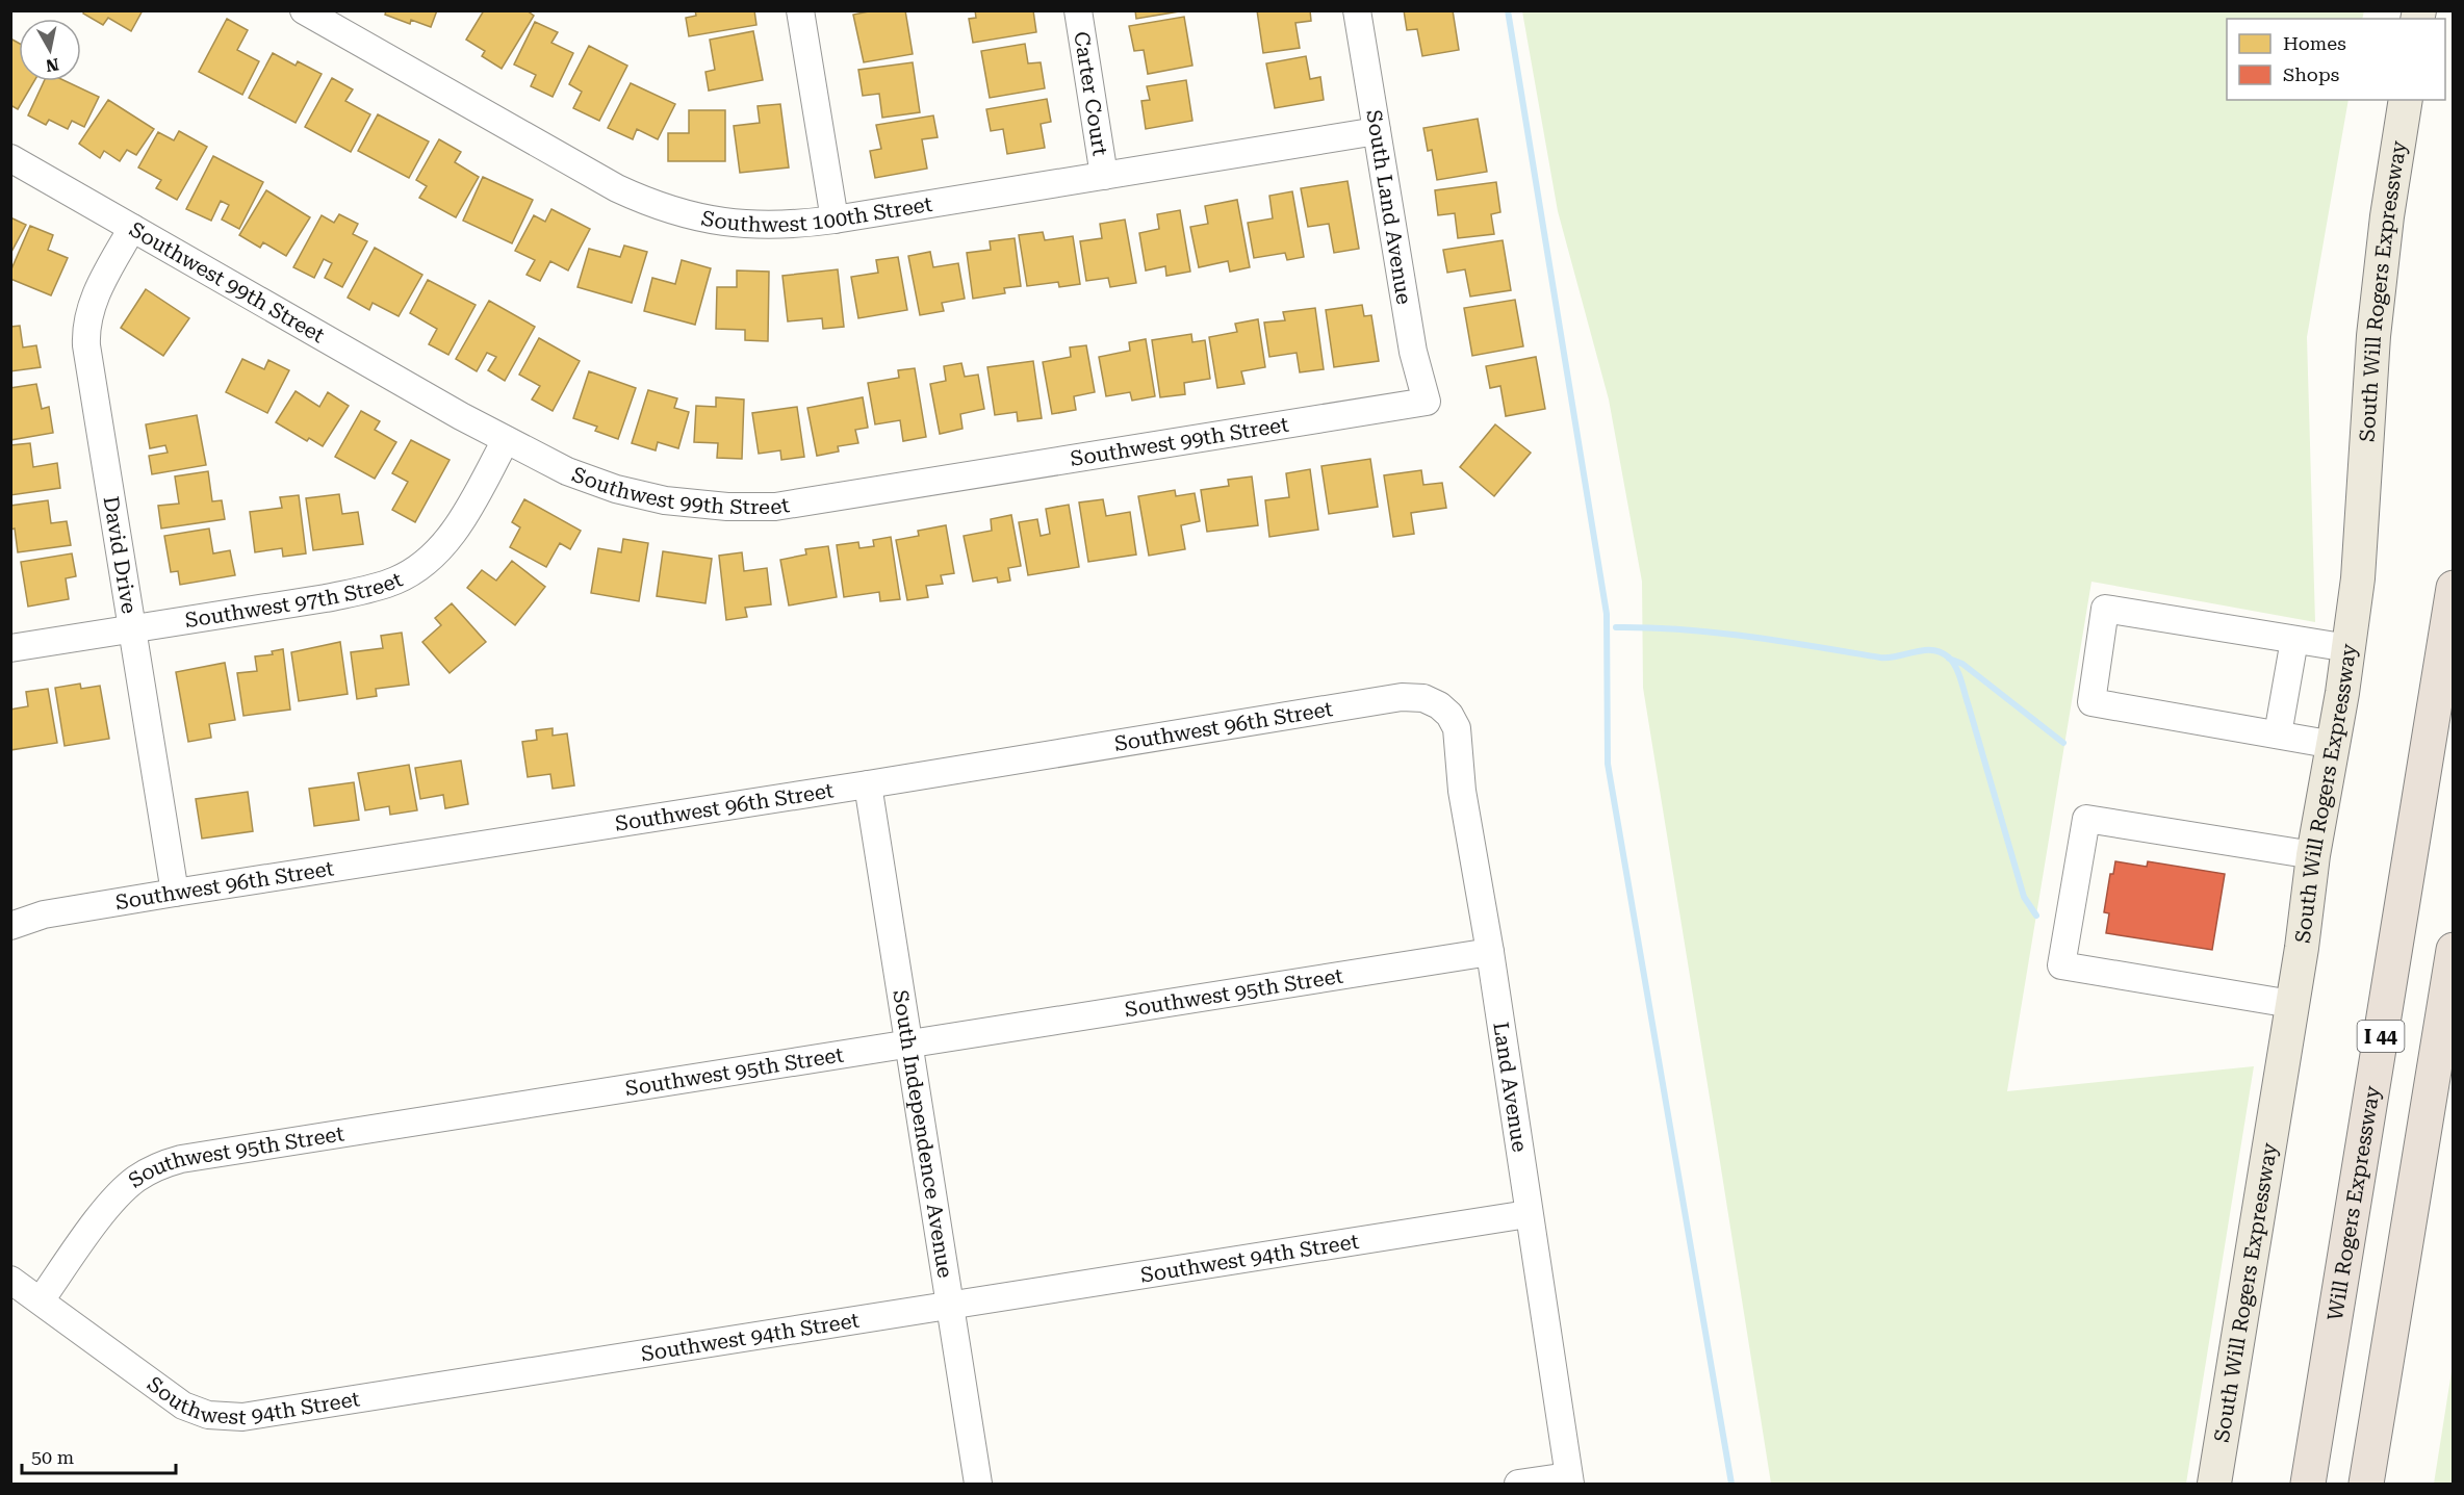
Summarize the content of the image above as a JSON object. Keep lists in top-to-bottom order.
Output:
{
  "streets": {
    "highway": ["I 44", "Will Rogers Expressway"],
    "main road": ["South Will Rogers Expressway"],
    "street": [
      "Carter Court",
      "South Land Avenue",
      "Southwest 100th Street",
      "Southwest 99th Street",
      "David Drive",
      "Southwest 97th Street",
      "Southwest 96th Street",
      "Southwest 95th Street",
      "Land Avenue",
      "South Independence Avenue",
      "Southwest 94th Street"
    ]
  },
  "crossings": [
    ["Carter Court", "Southwest 100th Street"],
    ["South Land Avenue", "Southwest 100th Street"],
    ["South Land Avenue", "Southwest 99th Street"],
    ["Southwest 99th Street", "David Drive"],
    ["Southwest 99th Street", "Southwest 97th Street"],
    ["David Drive", "Southwest 97th Street"],
    ["David Drive", "Southwest 96th Street"],
    ["Southwest 96th Street", "Land Avenue"],
    ["Southwest 96th Street", "South Independence Avenue"],
    ["Southwest 95th Street", "Land Avenue"],
    ["Southwest 95th Street", "South Independence Avenue"],
    ["Southwest 95th Street", "Southwest 94th Street"],
    ["Land Avenue", "Southwest 94th Street"],
    ["South Independence Avenue", "Southwest 94th Street"]
  ],
  "legend": ["Homes", "Shops"],
  "scale_bar": "50 m",
  "north": "bottom"
}
